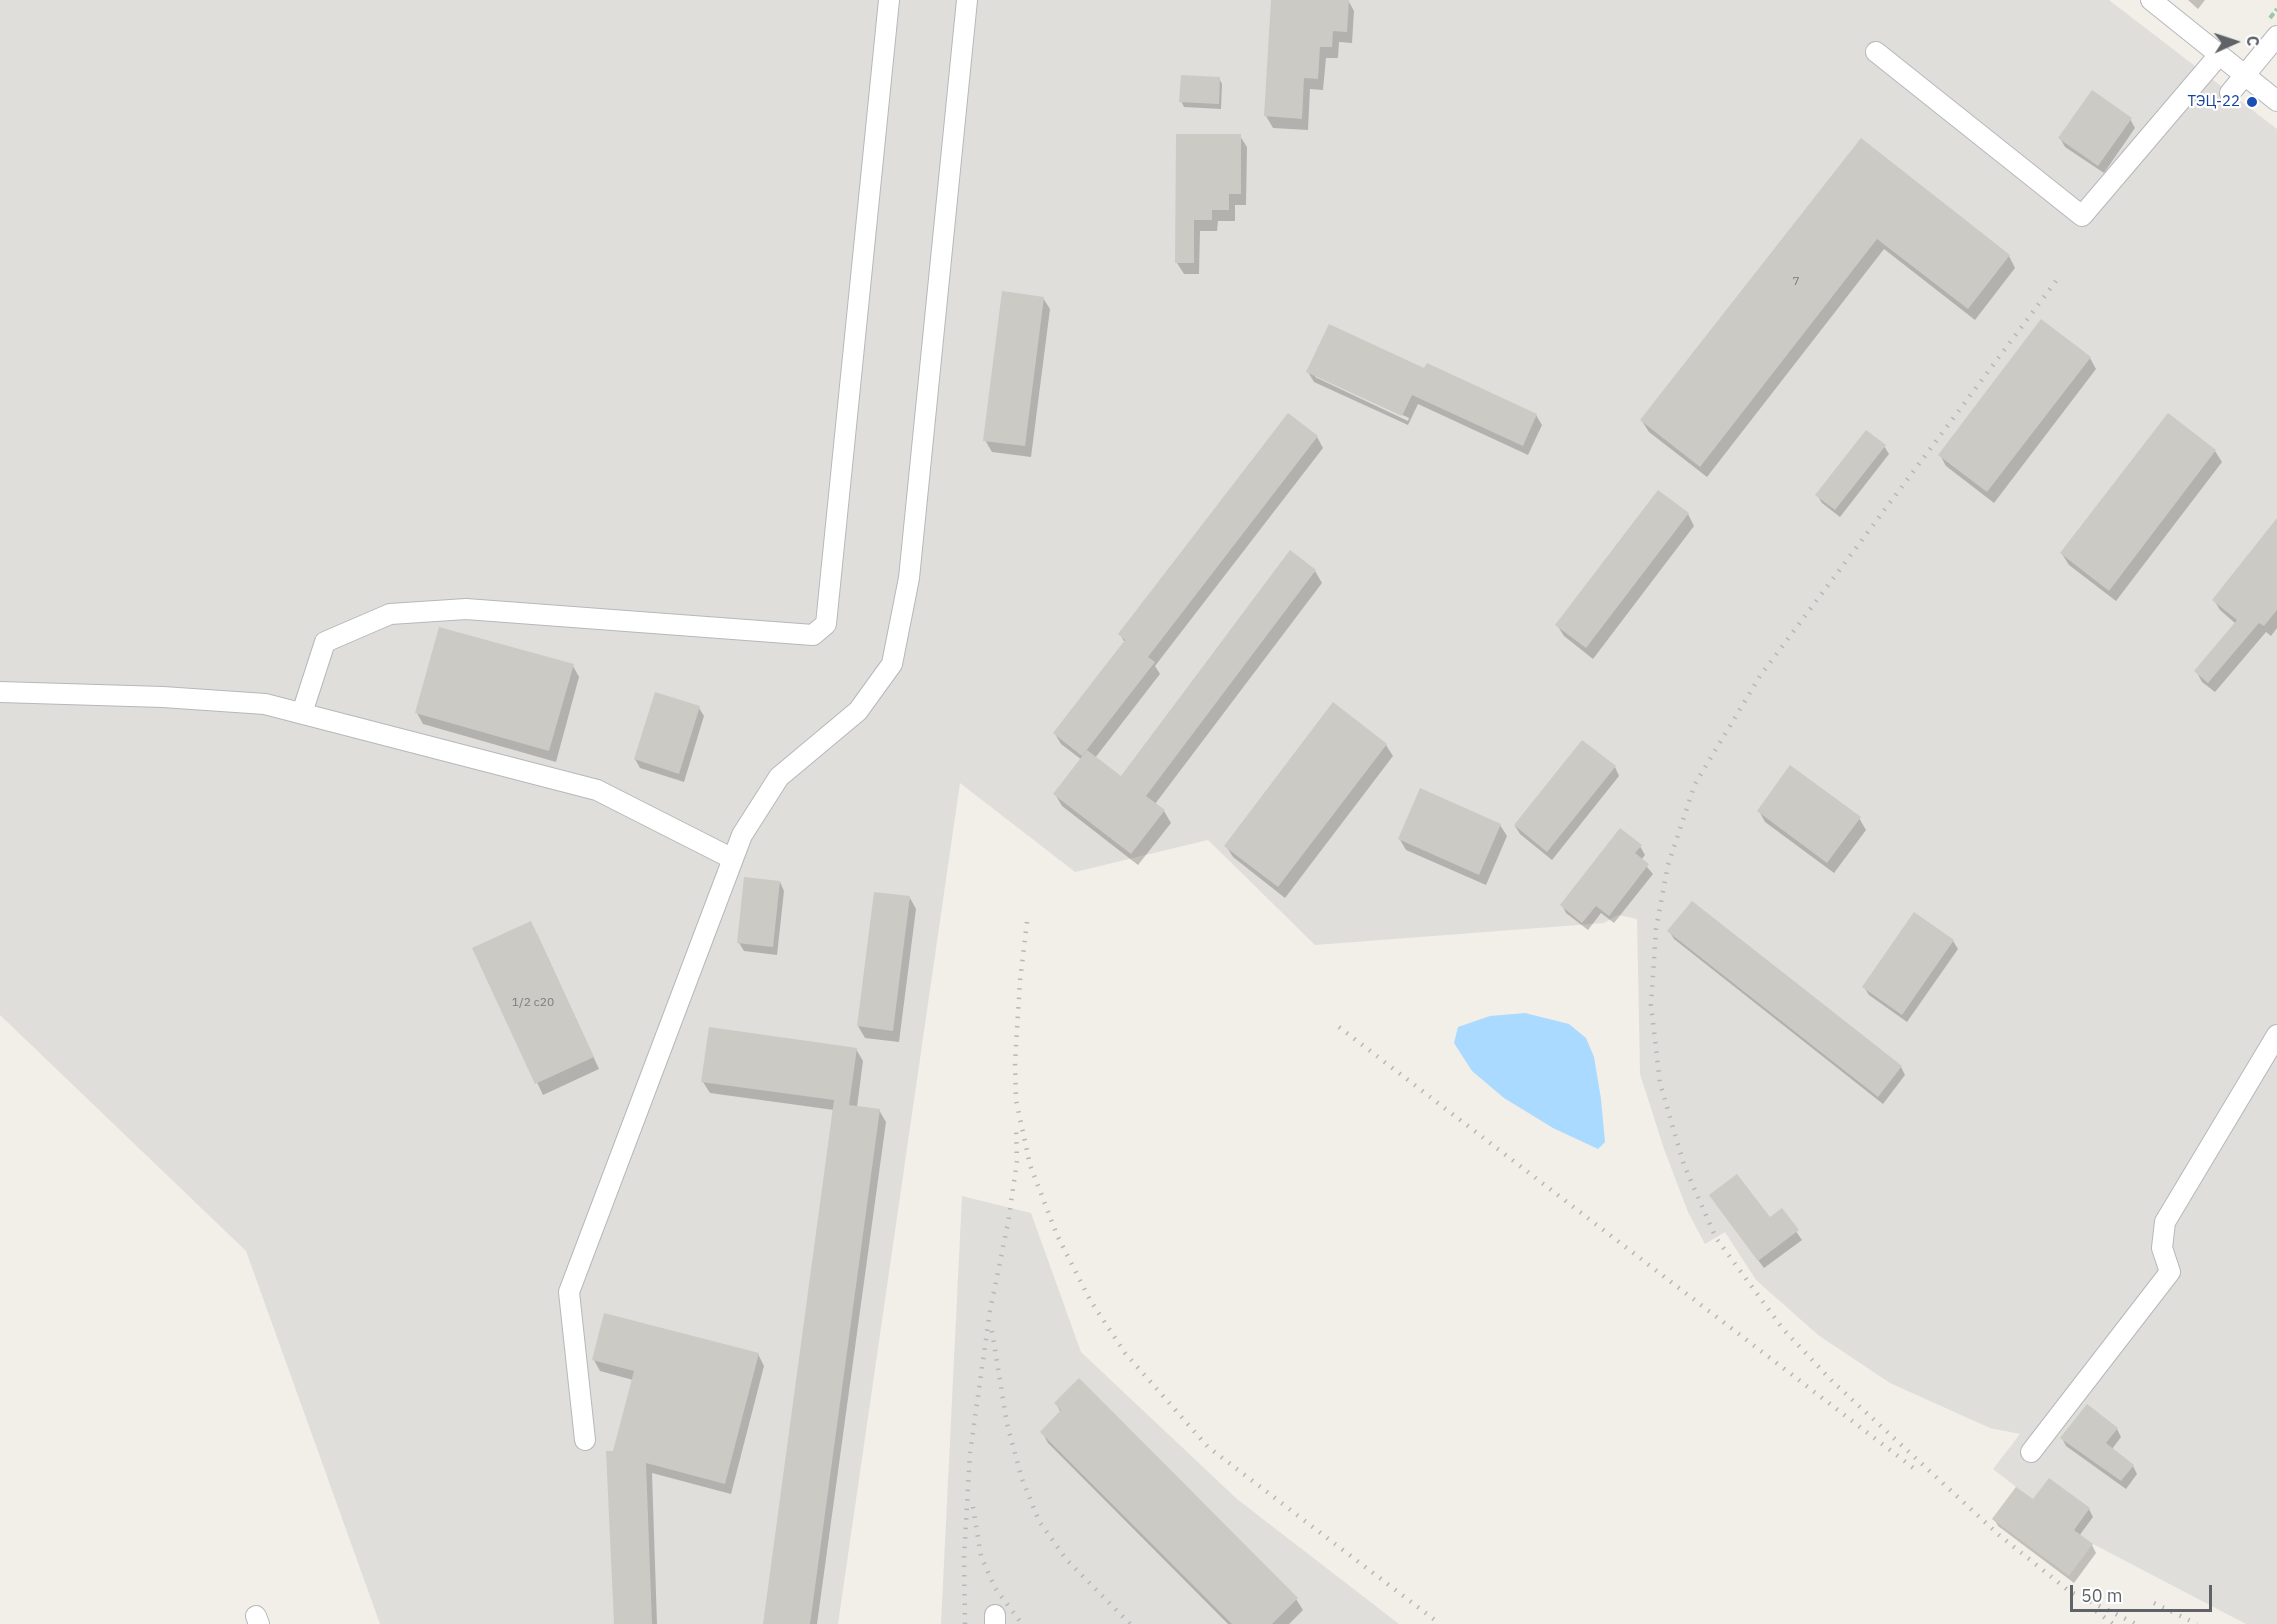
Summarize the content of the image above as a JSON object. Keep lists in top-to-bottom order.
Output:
{
  "places": ["ТЭЦ-22"],
  "house_numbers": ["7", "1/2 с20"],
  "scale_bar": "50 m",
  "north": "right"
}
